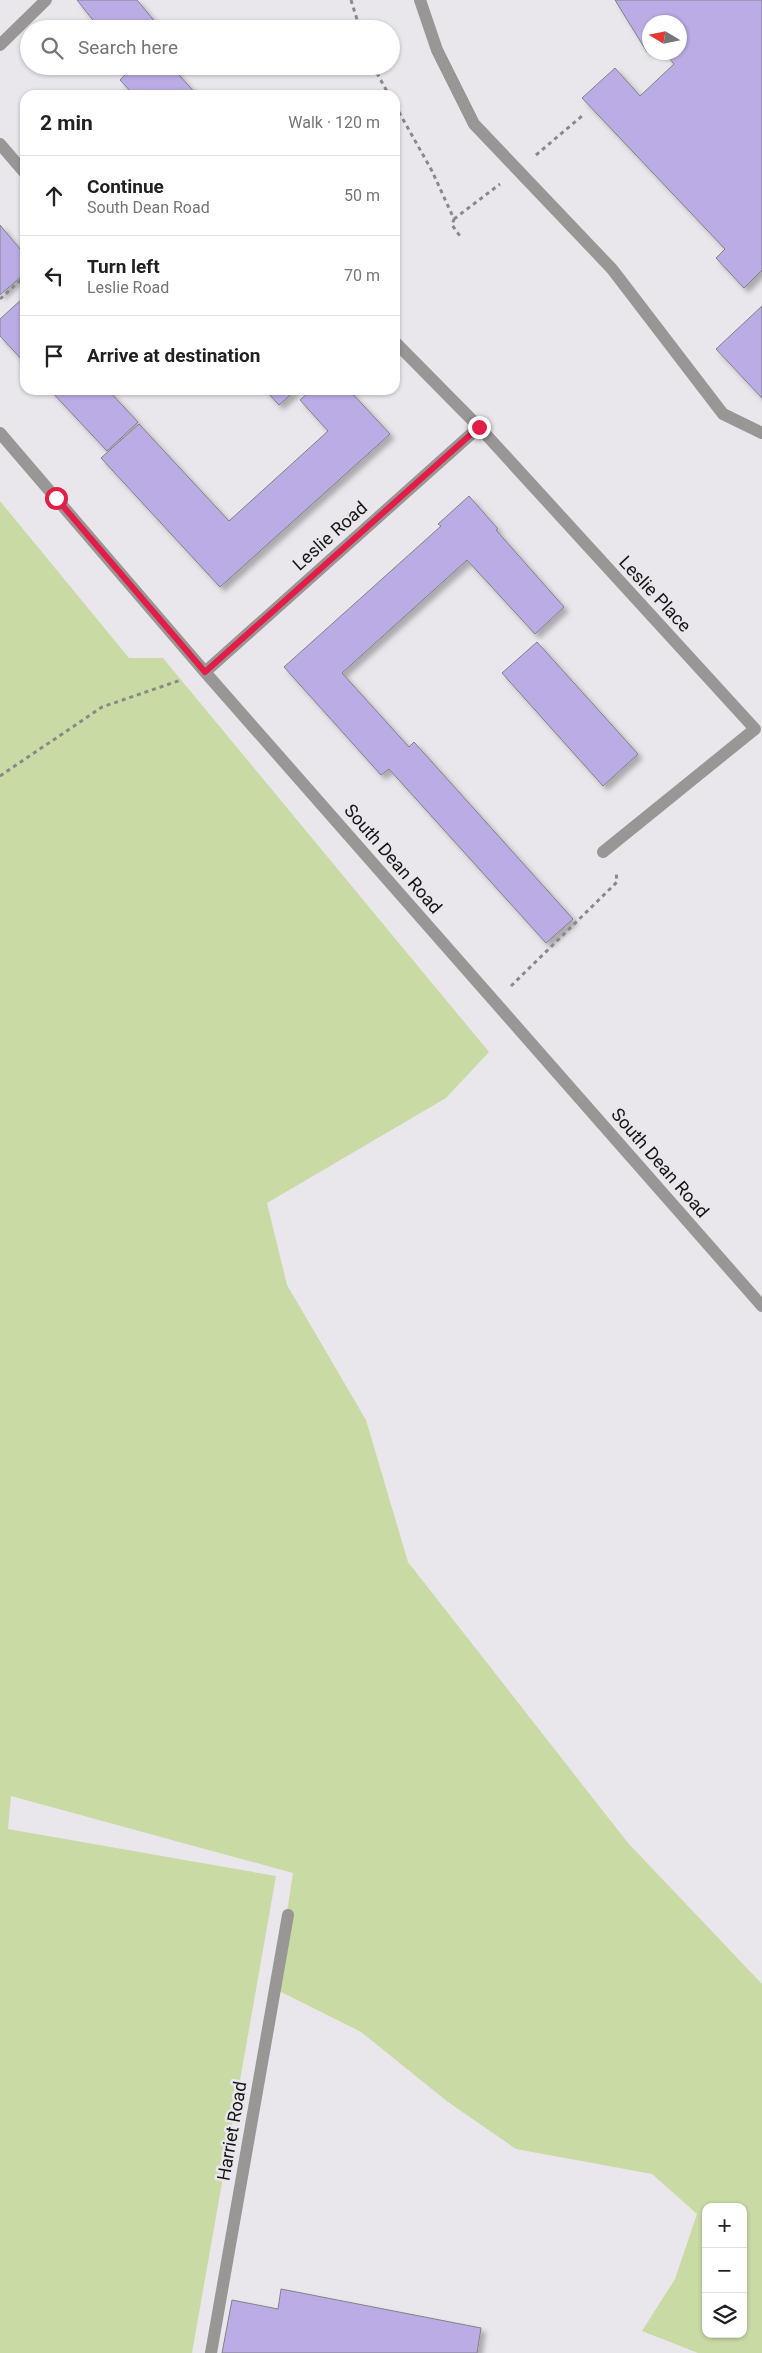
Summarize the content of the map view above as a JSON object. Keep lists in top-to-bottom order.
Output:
{
  "streets": {
    "street": [
      "Leslie Road",
      "Leslie Place",
      "South Dean Road",
      "Harriet Road"
    ]
  },
  "crossings": [
    ["Leslie Road", "Leslie Place"],
    ["Leslie Road", "South Dean Road"]
  ],
  "north": "left",
  "page": {
    "search": "Search here",
    "heading": ["2 min", "Walk · 120 m"],
    "list": [
      ["Continue", "South Dean Road", "50 m"],
      ["Turn left", "Leslie Road", "70 m"],
      "Arrive at destination"
    ],
    "map_buttons": ["+", "−"]
  }
}
